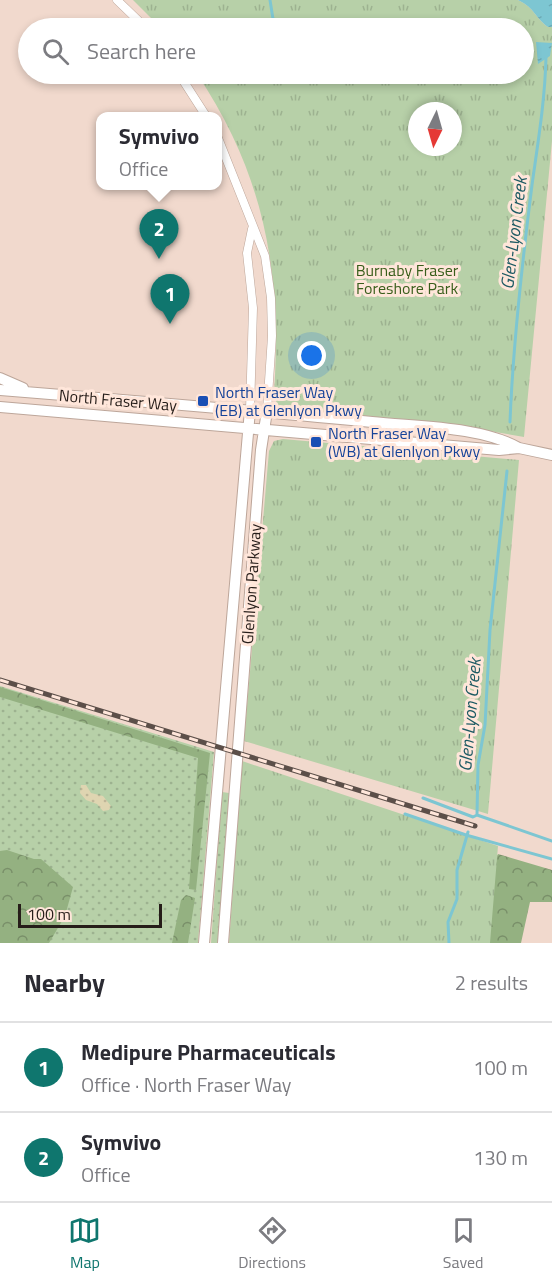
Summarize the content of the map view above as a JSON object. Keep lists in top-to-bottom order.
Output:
{
  "streets": {
    "street": ["North Fraser Way", "Glenlyon Parkway"]
  },
  "crossings": [
    ["North Fraser Way", "Glenlyon Parkway"]
  ],
  "water": ["Glen-Lyon Creek"],
  "parks": ["Burnaby Fraser Foreshore Park"],
  "places": {
    "transit": ["North Fraser Way (EB) at Glenlyon Pkwy", "North Fraser Way (WB) at Glenlyon Pkwy"]
  },
  "scale_bar": "100 m",
  "north": "bottom",
  "page": {
    "search": "Search here",
    "popup": ["Symvivo", "Office"],
    "pins": ["2", "1"],
    "scale": "100 m",
    "heading": ["Nearby", "2 results"],
    "list": [
      {
        "mark": "1",
        "name": "Medipure Pharmaceuticals",
        "note": "Office · North Fraser Way",
        "value": "100 m"
      },
      {
        "mark": "2",
        "name": "Symvivo",
        "note": "Office",
        "value": "130 m"
      }
    ],
    "nav": ["Map", "Directions", "Saved"]
  }
}
